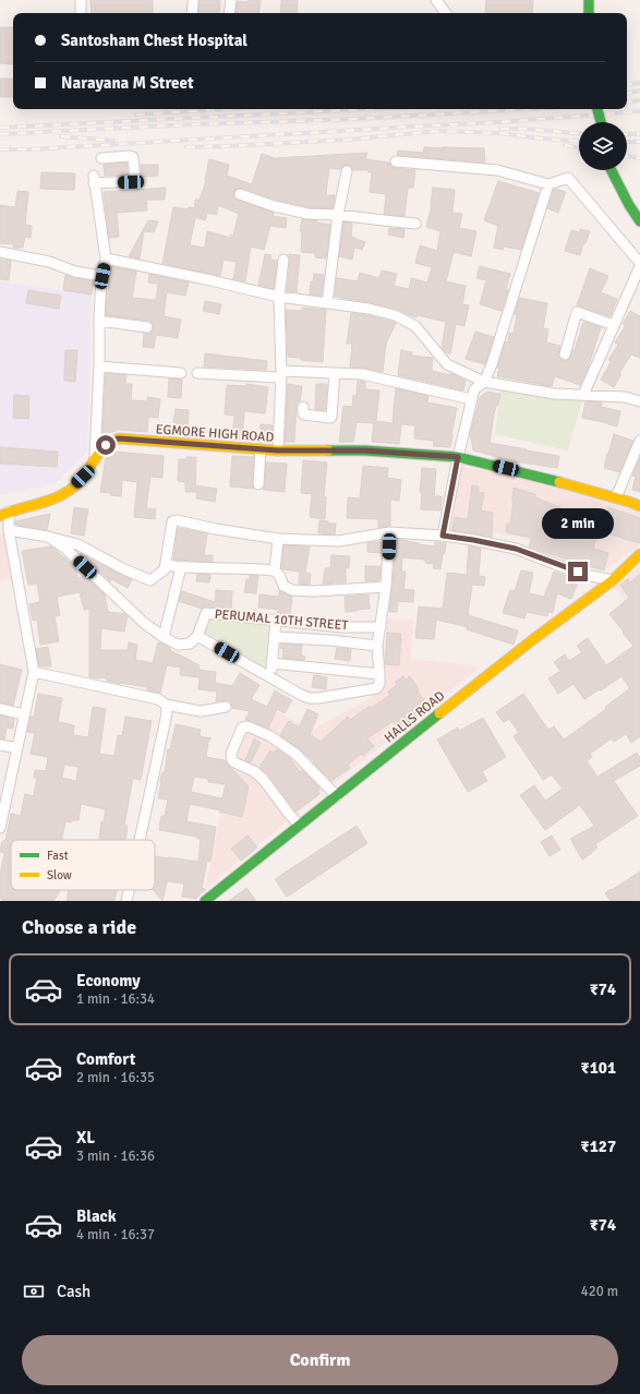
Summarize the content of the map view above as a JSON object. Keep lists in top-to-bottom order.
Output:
{
  "streets": {
    "main road": ["EGMORE HIGH ROAD", "HALLS ROAD"],
    "street": ["PERUMAL 10TH STREET"]
  },
  "legend": ["Fast", "Slow"],
  "page": {
    "banner": ["Santosham Chest Hospital", "Narayana M Street"],
    "bubble": "2 min",
    "heading": "Choose a ride",
    "list": [
      {
        "name": "Economy",
        "note": "1 min · 16:34",
        "value": "₹74"
      },
      {
        "name": "Comfort",
        "note": "2 min · 16:35",
        "value": "₹101"
      },
      {
        "name": "XL",
        "note": "3 min · 16:36",
        "value": "₹127"
      },
      {
        "name": "Black",
        "note": "4 min · 16:37",
        "value": "₹74"
      }
    ],
    "pay": ["Cash", "420 m"],
    "buttons": "Confirm"
  }
}
